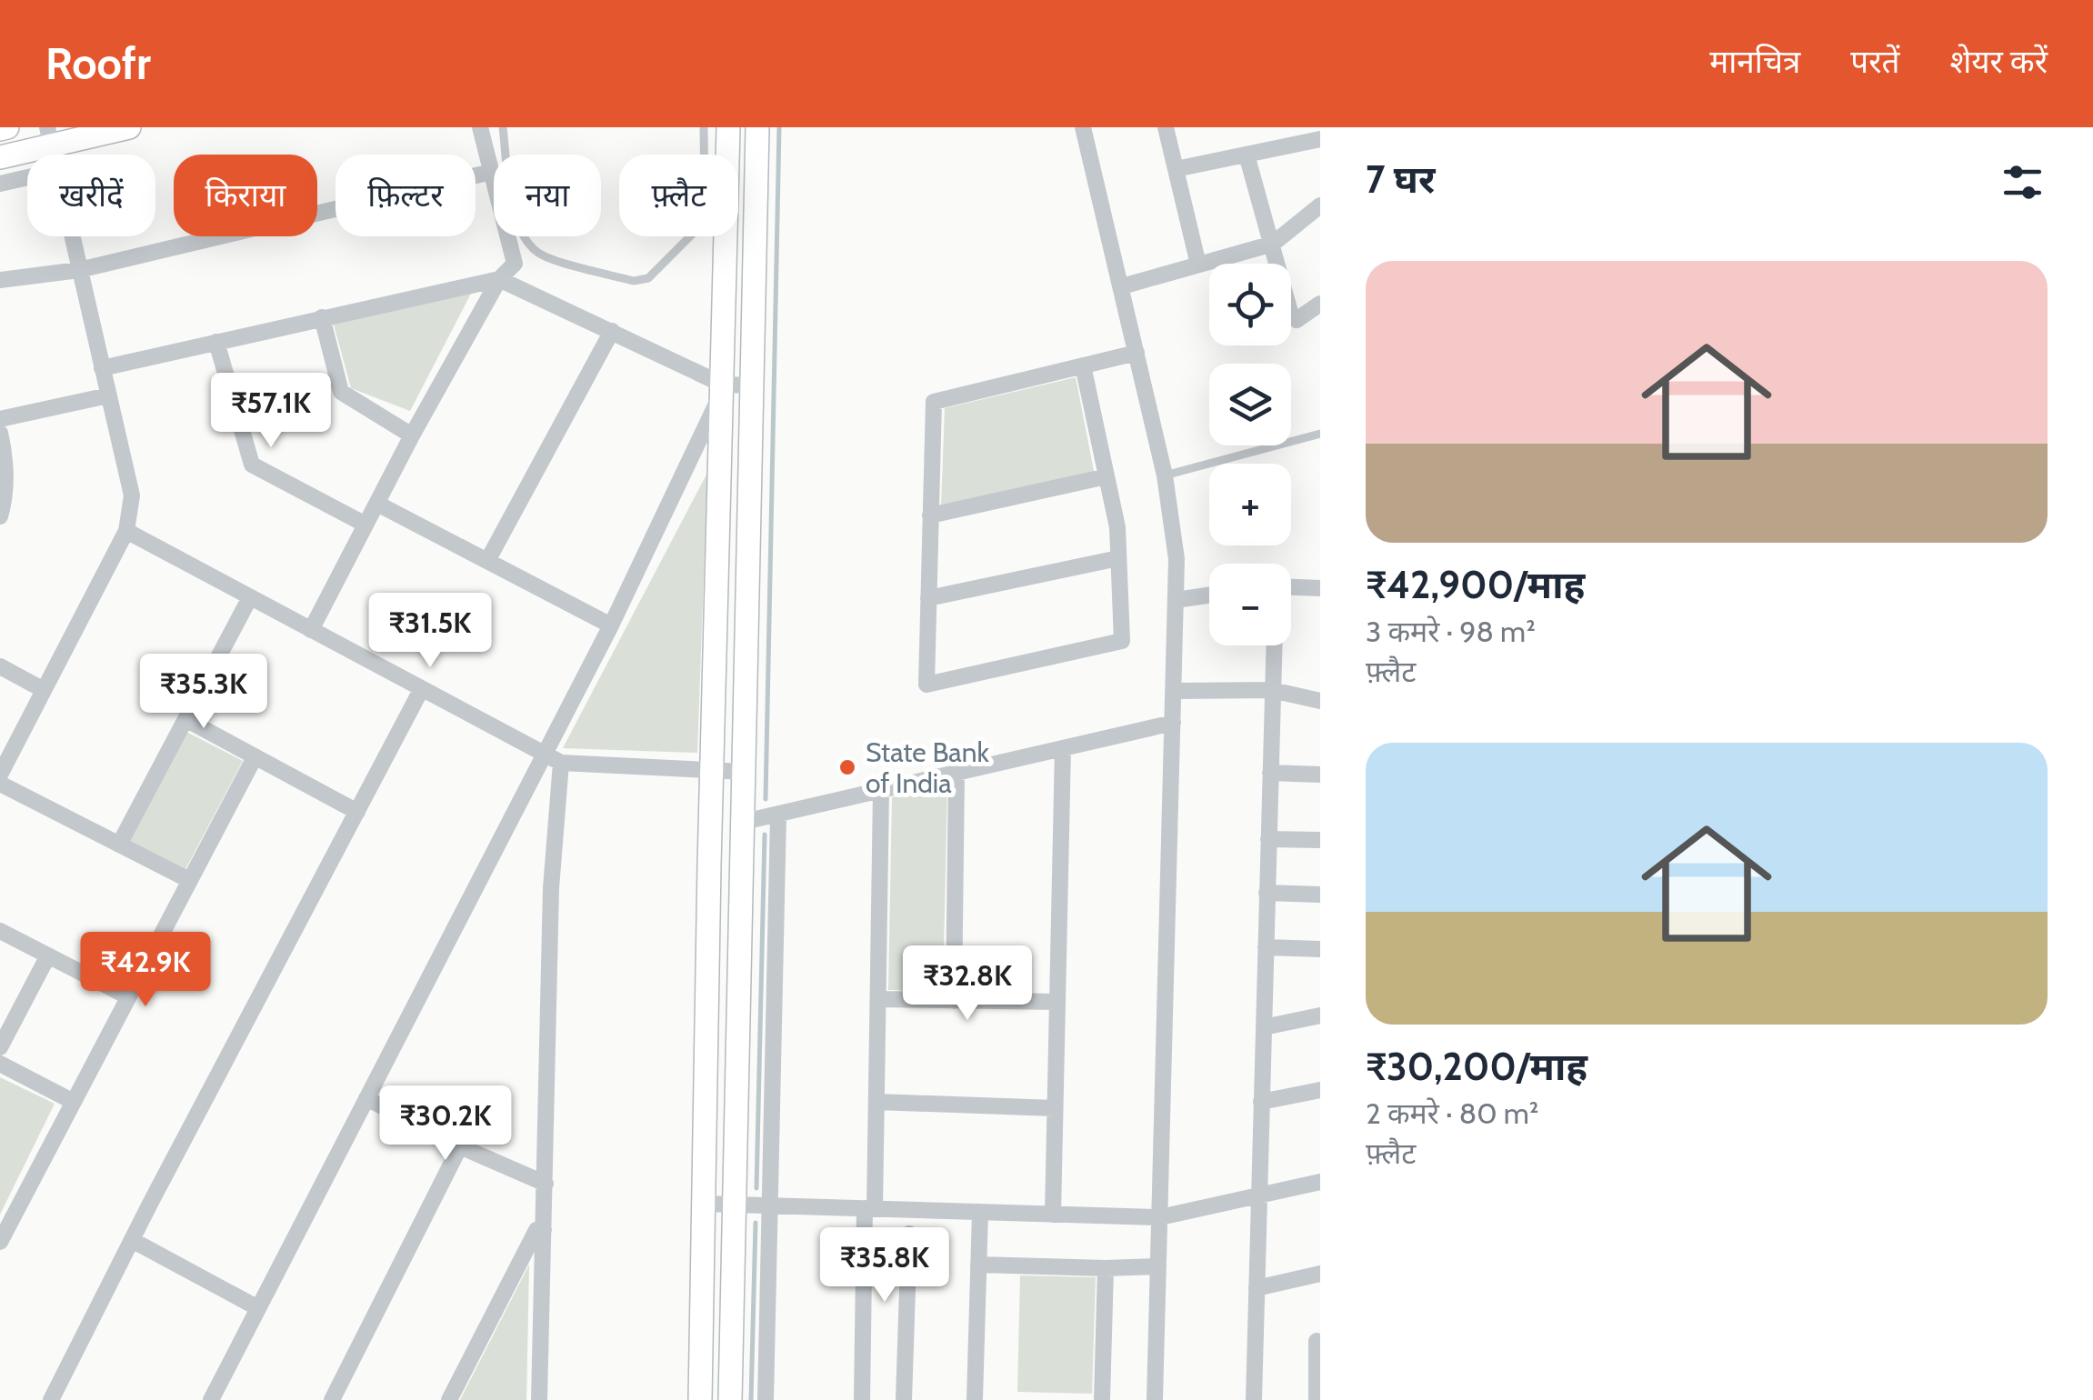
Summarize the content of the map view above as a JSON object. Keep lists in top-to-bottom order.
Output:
{
  "places": ["State Bank of India"],
  "page": {
    "header": "Roofr",
    "nav": ["मानचित्र", "परतें", "शेयर करें"],
    "heading": "7 घर",
    "chip": [
      "खरीदें",
      "किराया",
      "फ़िल्टर",
      "नया",
      "फ़्लैट"
    ],
    "list": [
      {
        "name": "₹42,900/माह",
        "note": "3 कमरे · 98 m² · फ़्लैट"
      },
      {
        "name": "₹30,200/माह",
        "note": "2 कमरे · 80 m² · फ़्लैट"
      }
    ],
    "map_buttons": ["+", "−"],
    "price": [
      "₹57.1K",
      "₹31.5K",
      "₹35.3K",
      "₹42.9K",
      "₹32.8K",
      "₹30.2K",
      "₹35.8K"
    ]
  }
}
